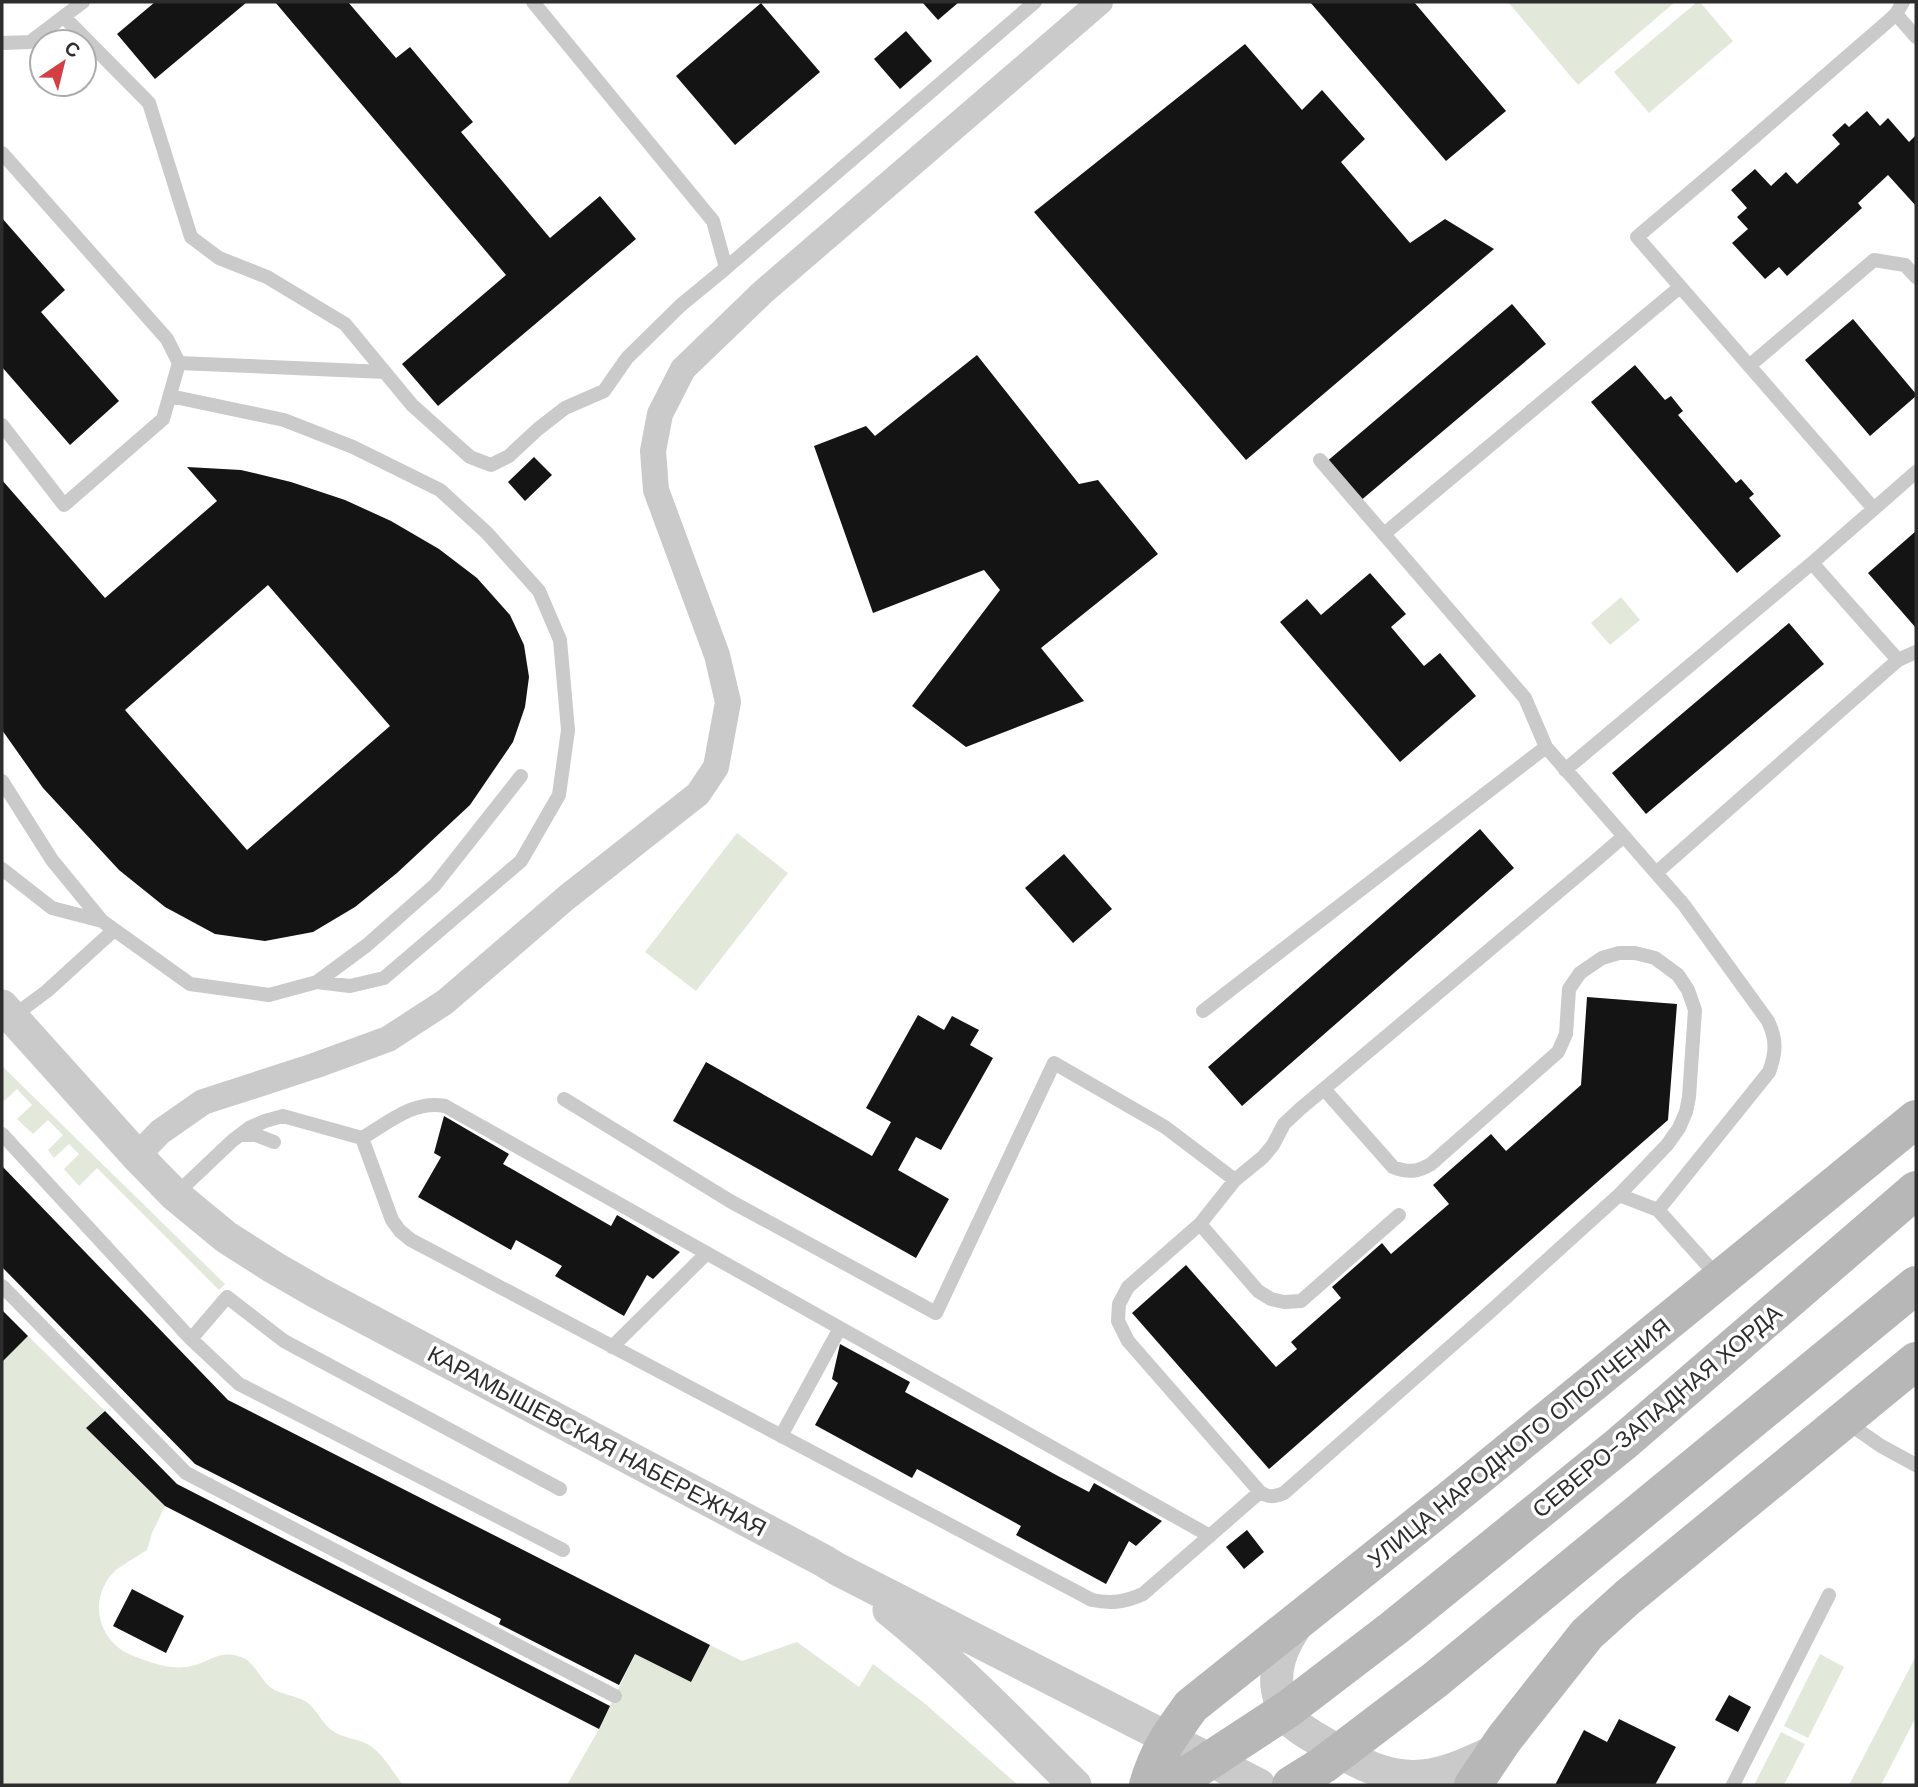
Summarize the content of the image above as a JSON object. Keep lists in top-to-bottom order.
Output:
{
  "streets": {
    "main road": ["СЕВЕРО-ЗАПАДНАЯ ХОРДА", "УЛИЦА НАРОДНОГО ОПОЛЧЕНИЯ"],
    "street": ["КАРАМЫШЕВСКАЯ НАБЕРЕЖНАЯ"]
  },
  "crossings": [
    ["КАРАМЫШЕВСКАЯ НАБЕРЕЖНАЯ", "УЛИЦА НАРОДНОГО ОПОЛЧЕНИЯ"]
  ],
  "north": "top right"
}
